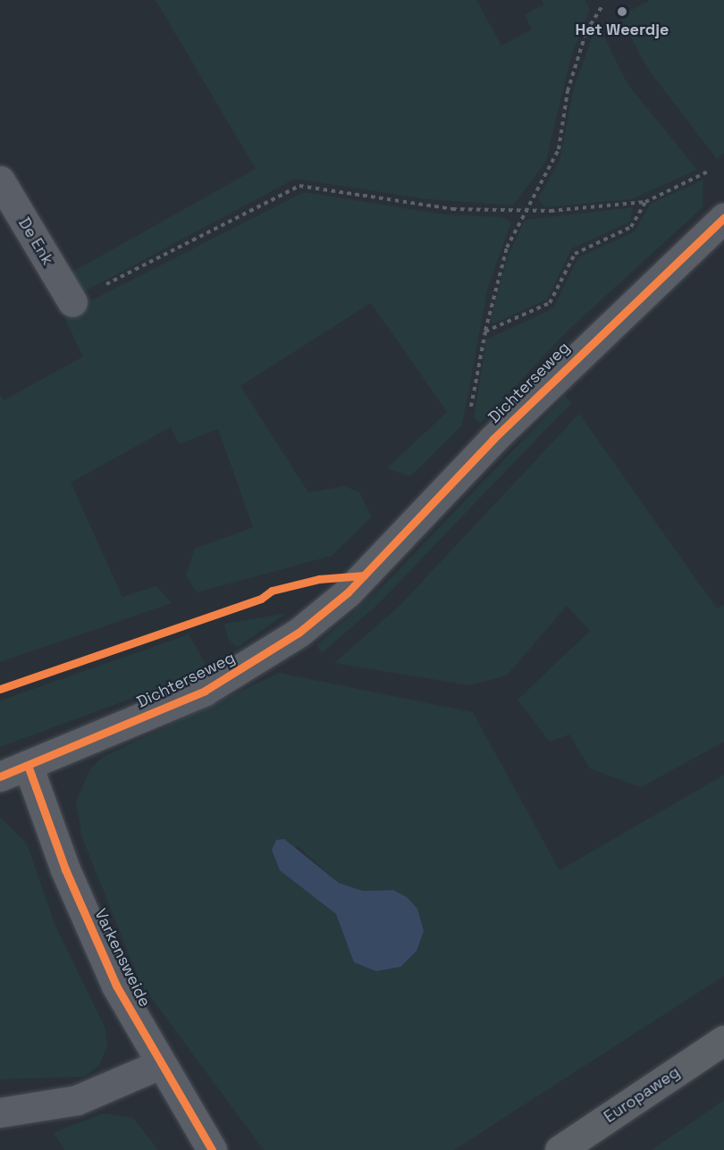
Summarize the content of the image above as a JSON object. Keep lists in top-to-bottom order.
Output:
{
  "streets": {
    "main road": ["Europaweg"],
    "street": ["De Enk", "Dichterseweg", "Varkensweide"]
  },
  "crossings": [
    ["Dichterseweg", "Varkensweide"]
  ],
  "places": ["Het Weerdje"]
}
